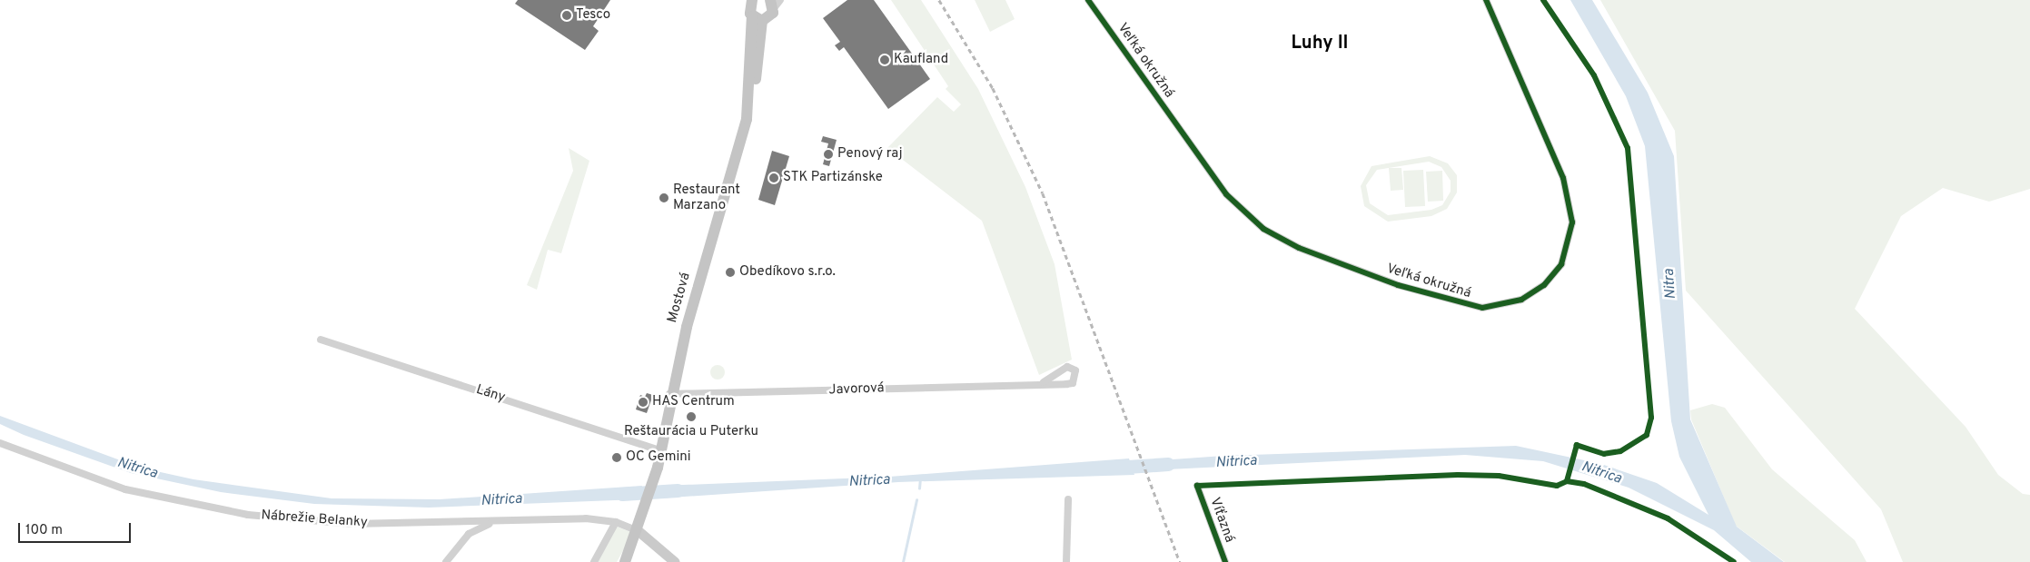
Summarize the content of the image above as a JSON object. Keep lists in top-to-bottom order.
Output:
{
  "streets": {
    "main road": ["Mostová"],
    "street": [
      "Veľká okružná",
      "Javorová",
      "Lány",
      "Nábrežie Belanky",
      "Víťazná"
    ]
  },
  "crossings": [
    ["Mostová", "Javorová"],
    ["Mostová", "Lány"],
    ["Mostová", "Nábrežie Belanky"]
  ],
  "districts": ["Luhy II"],
  "water": ["Nitra", "Nitrica"],
  "places": [
    "Tesco",
    "Kaufland",
    "Penový raj",
    "STK Partizánske",
    "Restaurant Marzano",
    "Obedíkovo s.r.o.",
    "HAS Centrum",
    "Reštaurácia u Puterku",
    "OC Gemini"
  ],
  "scale_bar": "100 m"
}
